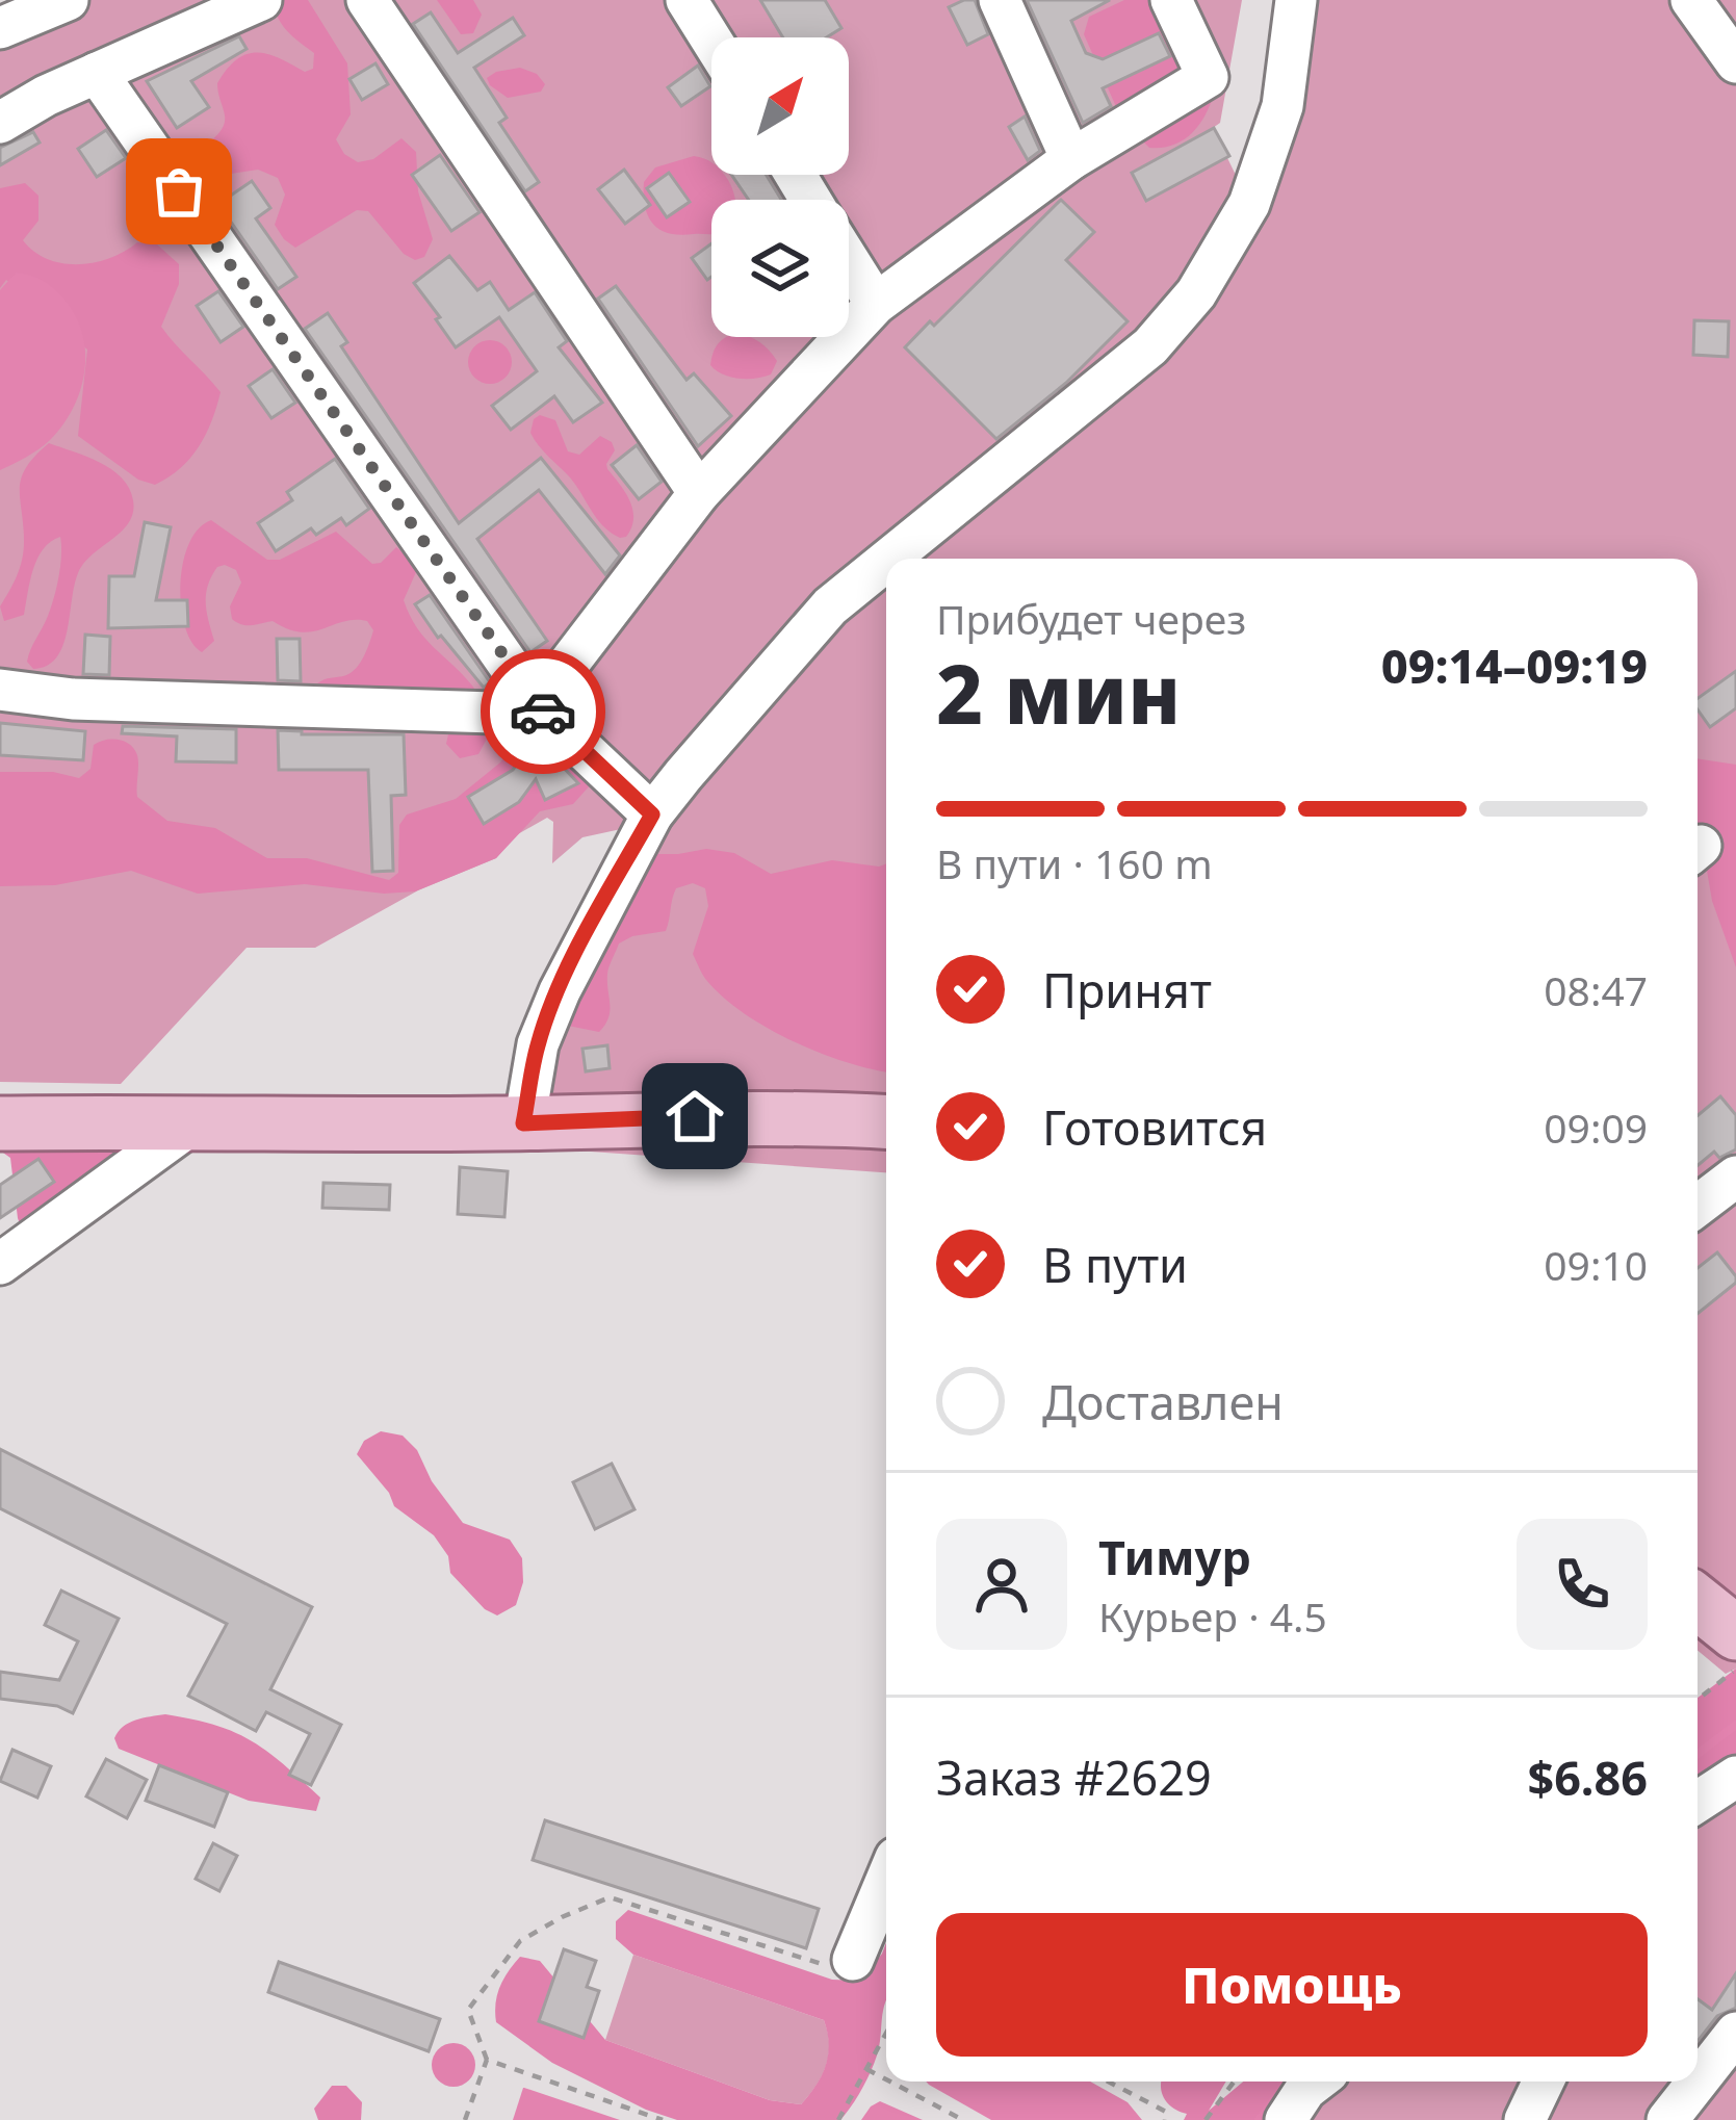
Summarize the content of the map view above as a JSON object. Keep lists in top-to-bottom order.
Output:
{
  "north": "top right",
  "page": {
    "heading": ["2 мин", "Прибудет через", "09:14–09:19"],
    "panel": [
      "Тимур",
      "Курьер · 4.5",
      "Заказ #2629",
      "$6.86"
    ],
    "bar": "В пути · 160 m",
    "list": [
      ["Принят", "08:47"],
      ["Готовится", "09:09"],
      ["В пути", "09:10"],
      "Доставлен"
    ],
    "buttons": "Помощь"
  }
}
